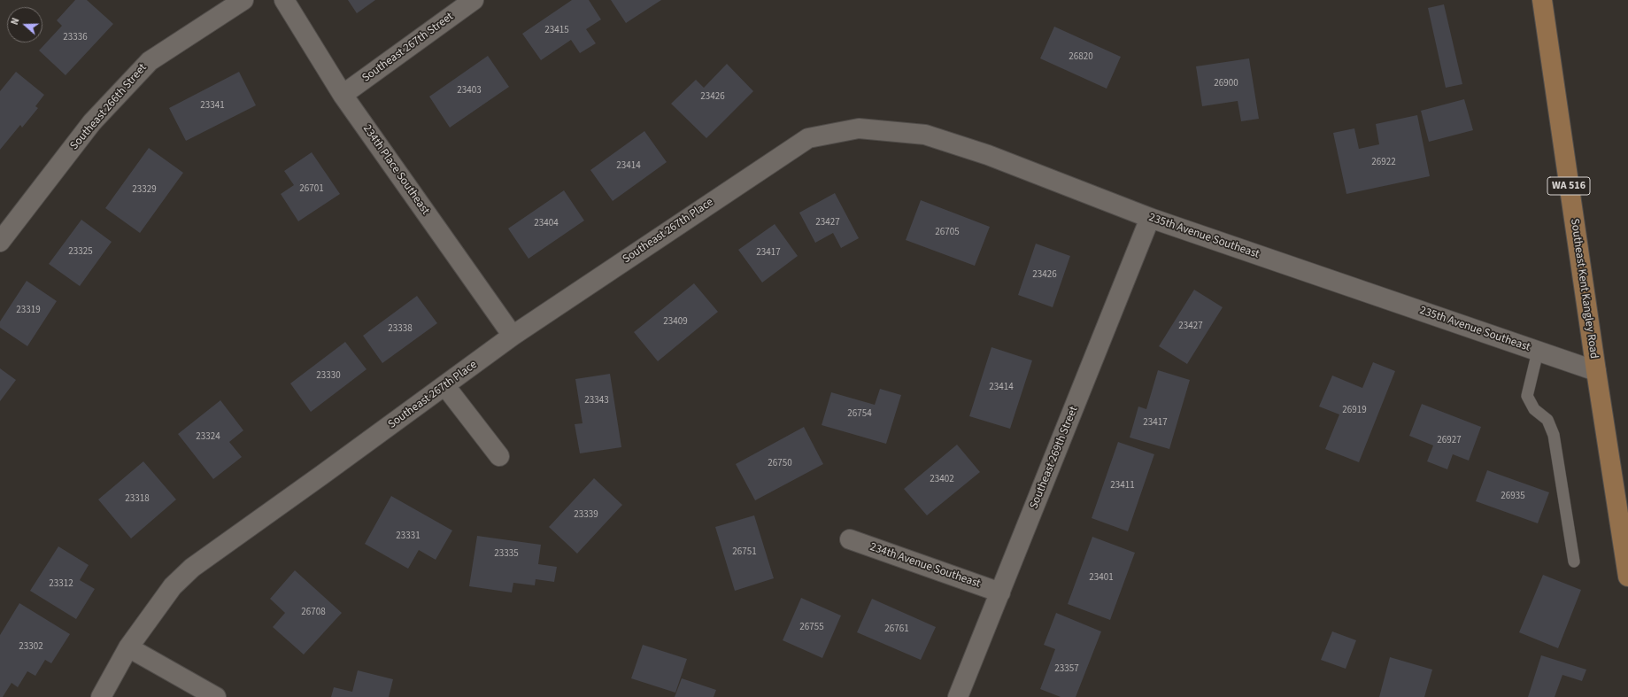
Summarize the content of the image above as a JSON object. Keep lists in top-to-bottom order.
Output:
{
  "streets": {
    "main road": ["WA 516", "Southeast Kent Kangley Road"],
    "street": [
      "Southeast 267th Street",
      "Southeast 266th Street",
      "234th Place Southeast",
      "Southeast 267th Place",
      "235th Avenue Southeast",
      "Southeast 269th Street",
      "234th Avenue Southeast"
    ]
  },
  "crossings": [
    ["Southeast 267th Street", "234th Place Southeast"],
    ["234th Place Southeast", "Southeast 267th Place"],
    ["Southeast 267th Place", "235th Avenue Southeast"],
    ["235th Avenue Southeast", "Southeast Kent Kangley Road"],
    ["235th Avenue Southeast", "Southeast 269th Street"],
    ["Southeast 269th Street", "234th Avenue Southeast"]
  ],
  "house_numbers": [
    "23415",
    "23336",
    "26820",
    "26900",
    "23403",
    "23426",
    "23341",
    "26922",
    "23414",
    "26701",
    "23329",
    "23427",
    "23404",
    "26705",
    "23325",
    "23417",
    "23426",
    "23319",
    "23409",
    "23427",
    "23338",
    "23330",
    "23414",
    "23343",
    "26919",
    "26754",
    "23417",
    "23324",
    "26927",
    "26750",
    "23402",
    "23411",
    "26935",
    "23318",
    "23339",
    "23331",
    "26751",
    "23335",
    "23401",
    "23312",
    "26708",
    "26755",
    "26761",
    "23302",
    "23357"
  ],
  "north": "left"
}
